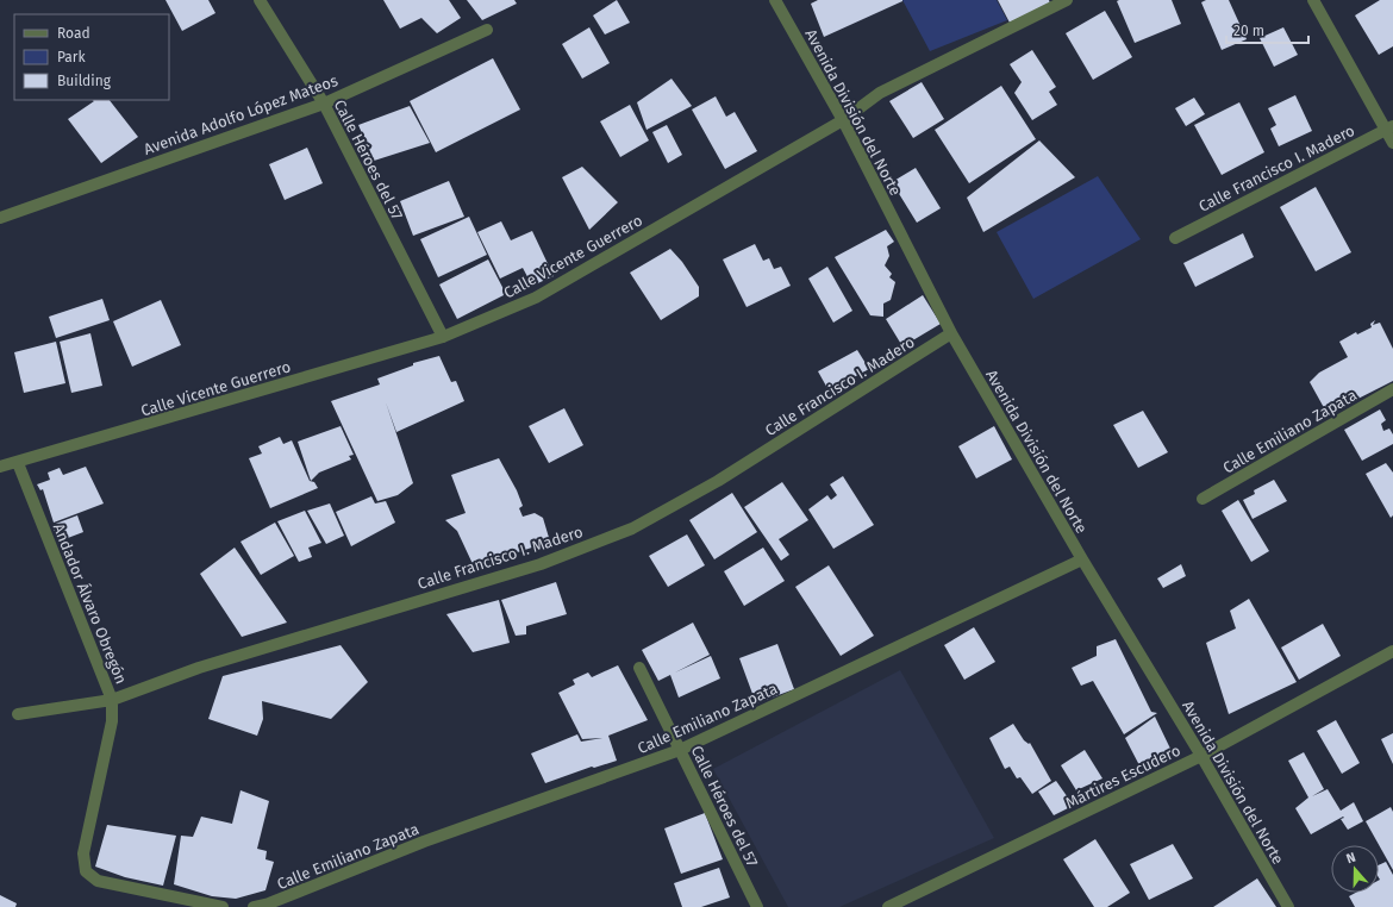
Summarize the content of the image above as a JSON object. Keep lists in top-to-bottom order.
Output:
{
  "streets": {
    "street": [
      "Avenida División del Norte",
      "Avenida Adolfo López Mateos",
      "Calle Héroes del 57",
      "Calle Francisco I. Madero",
      "Calle Vicente Guerrero",
      "Calle Emiliano Zapata",
      "Andador Álvaro Obregón",
      "Mártires Escudero"
    ]
  },
  "crossings": [
    ["Avenida División del Norte", "Calle Francisco I. Madero"],
    ["Avenida División del Norte", "Calle Vicente Guerrero"],
    ["Avenida División del Norte", "Calle Emiliano Zapata"],
    ["Avenida División del Norte", "Mártires Escudero"],
    ["Avenida Adolfo López Mateos", "Calle Héroes del 57"],
    ["Calle Héroes del 57", "Calle Vicente Guerrero"],
    ["Calle Héroes del 57", "Calle Emiliano Zapata"],
    ["Calle Francisco I. Madero", "Andador Álvaro Obregón"],
    ["Calle Vicente Guerrero", "Andador Álvaro Obregón"]
  ],
  "legend": ["Road", "Park", "Building"],
  "scale_bar": "20 m",
  "north": "top"
}
